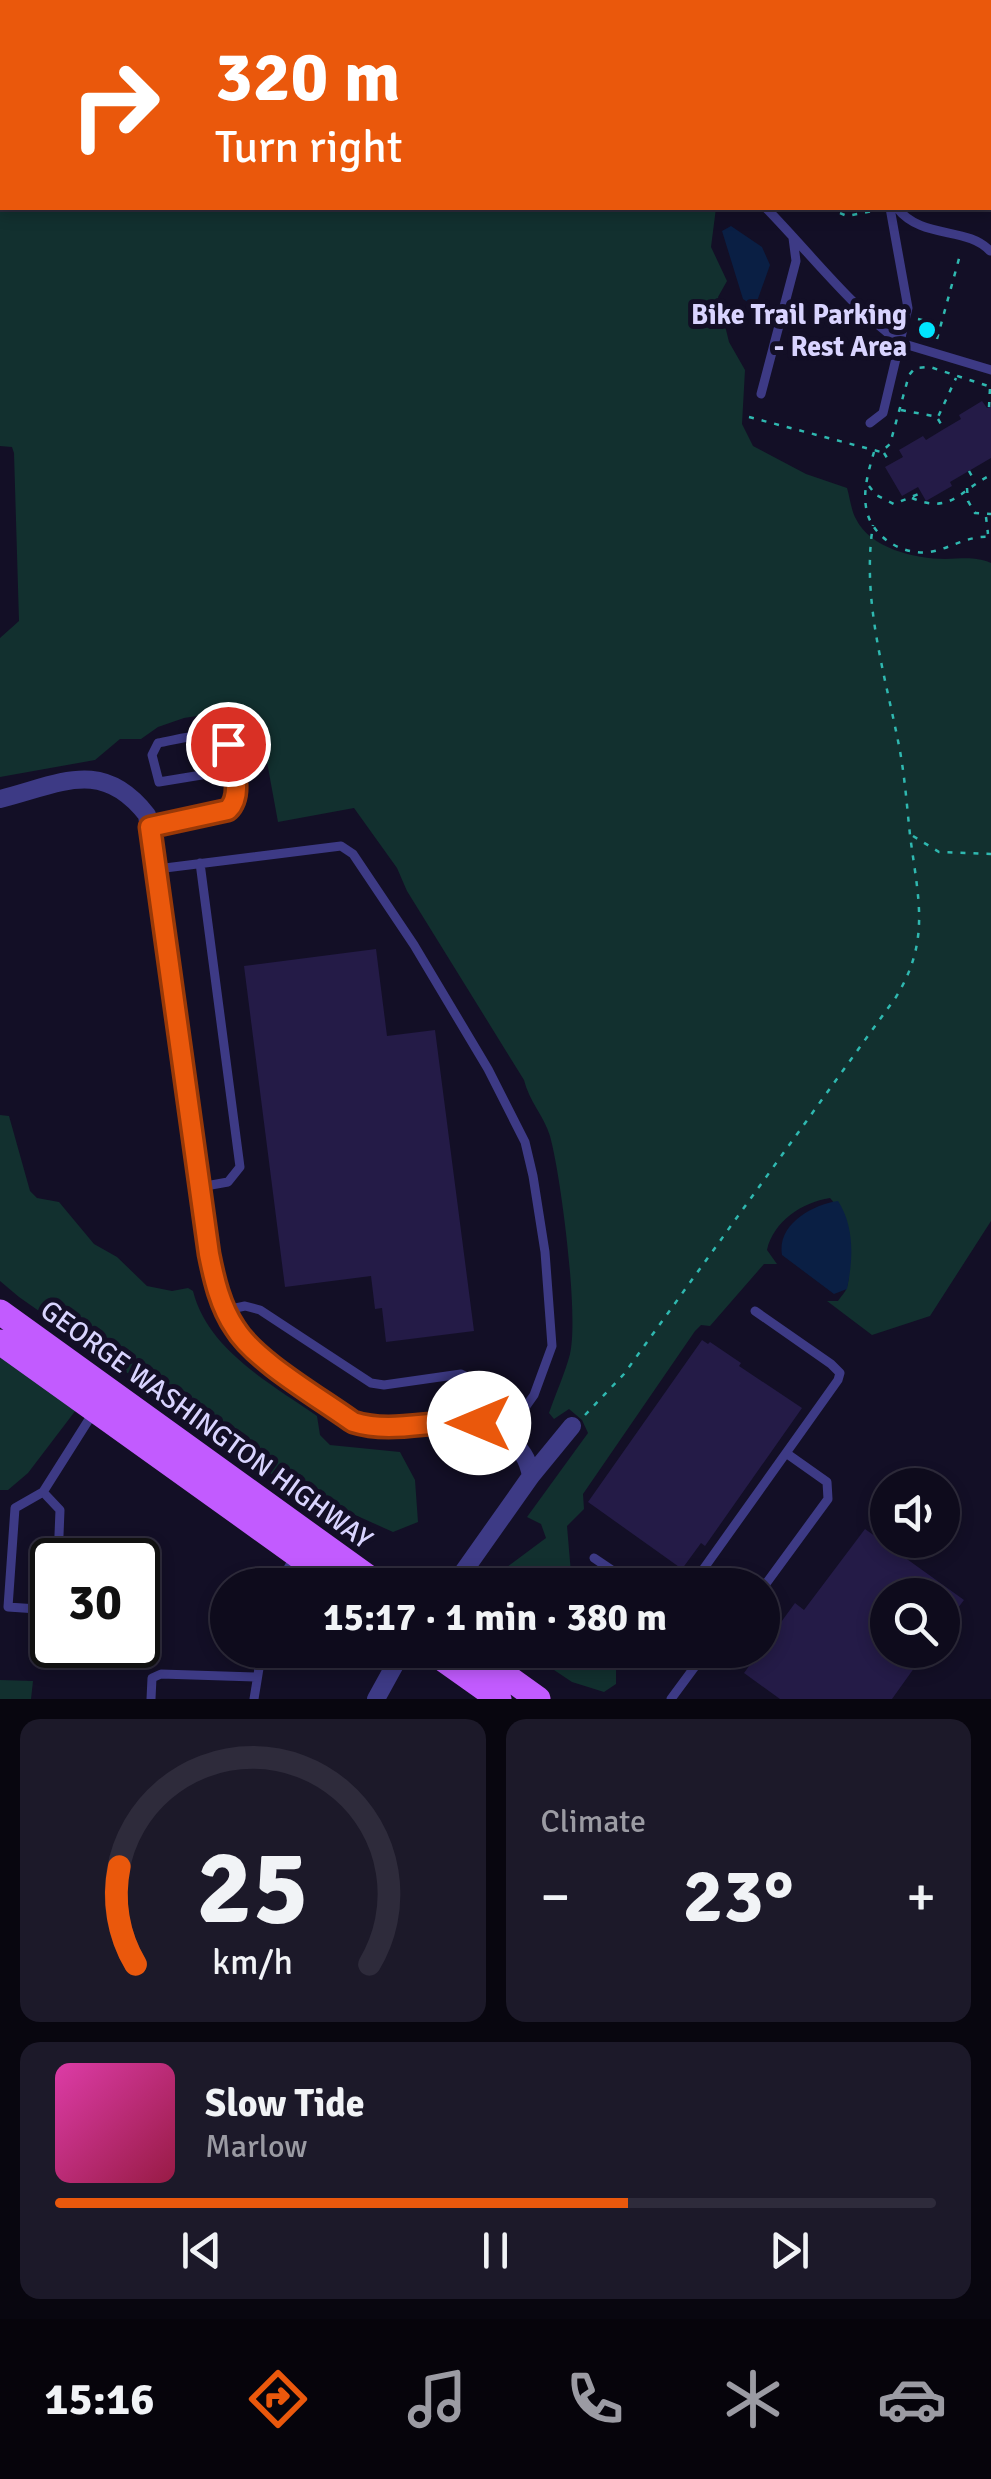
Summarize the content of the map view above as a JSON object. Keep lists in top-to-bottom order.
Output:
{
  "streets": {
    "main road": ["GEORGE WASHINGTON HIGHWAY"]
  },
  "places": ["Bike Trail Parking - Rest Area"],
  "page": {
    "turn": ["320 m", "Turn right"],
    "limit": "30",
    "trip": "15:17 · 1 min · 380 m",
    "tile": "Climate",
    "heat": ["−", "23°", "+"],
    "song": ["Slow Tide", "Marlow"],
    "tabs": "15:16",
    "gauge": ["25", "km/h"]
  }
}
